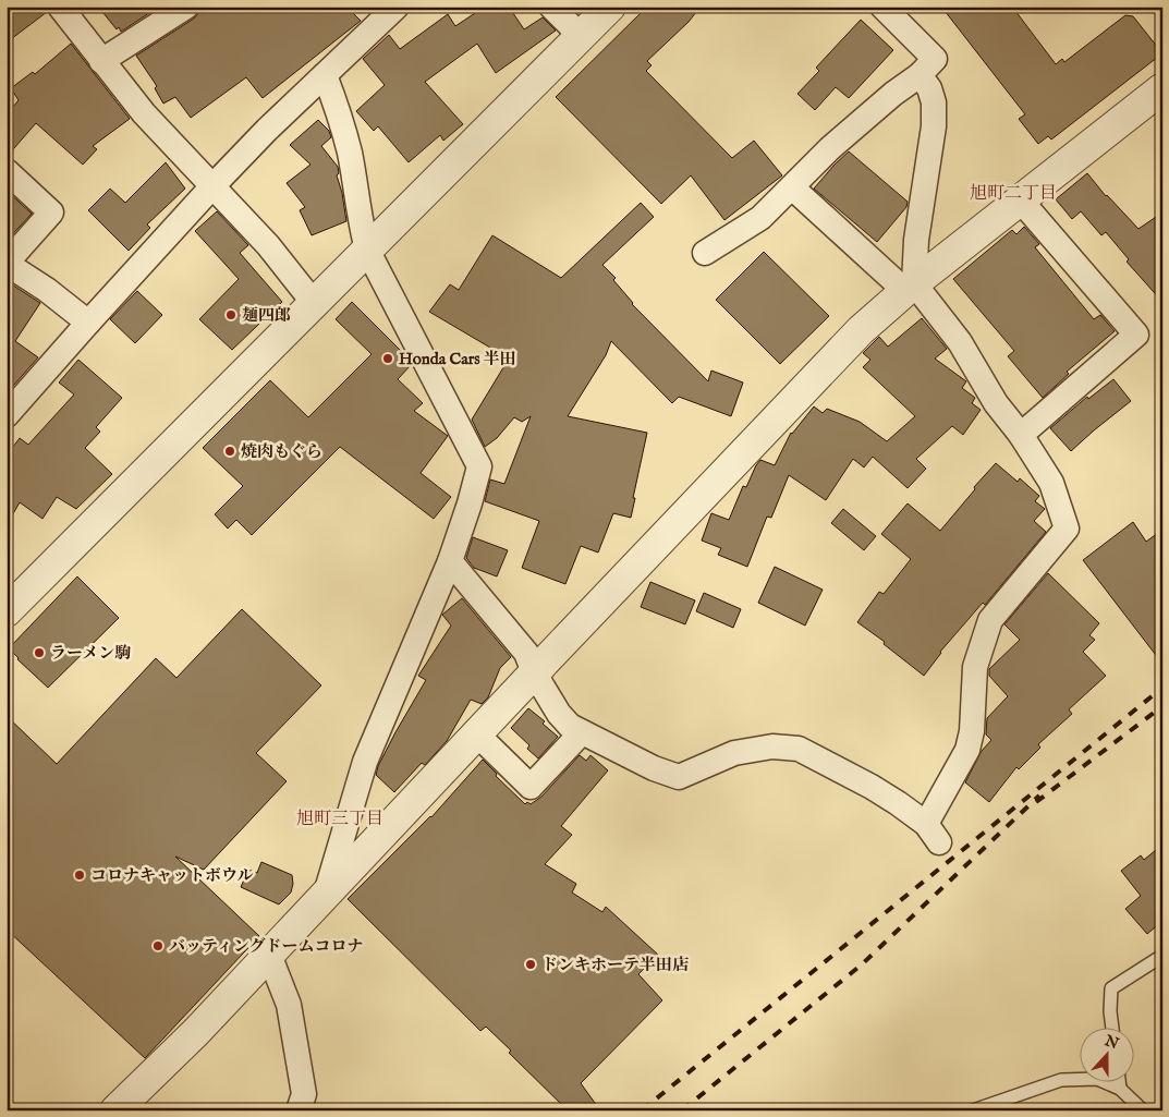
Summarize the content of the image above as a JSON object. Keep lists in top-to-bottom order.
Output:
{
  "districts": ["旭町二丁目", "旭町三丁目"],
  "places": [
    "麺四郎",
    "Honda Cars 半田",
    "焼肉もぐら",
    "ラーメン駒",
    "コロナキャットボウル",
    "バッティングドームコロナ",
    "ドンキホーテ半田店"
  ],
  "north": "top"
}
